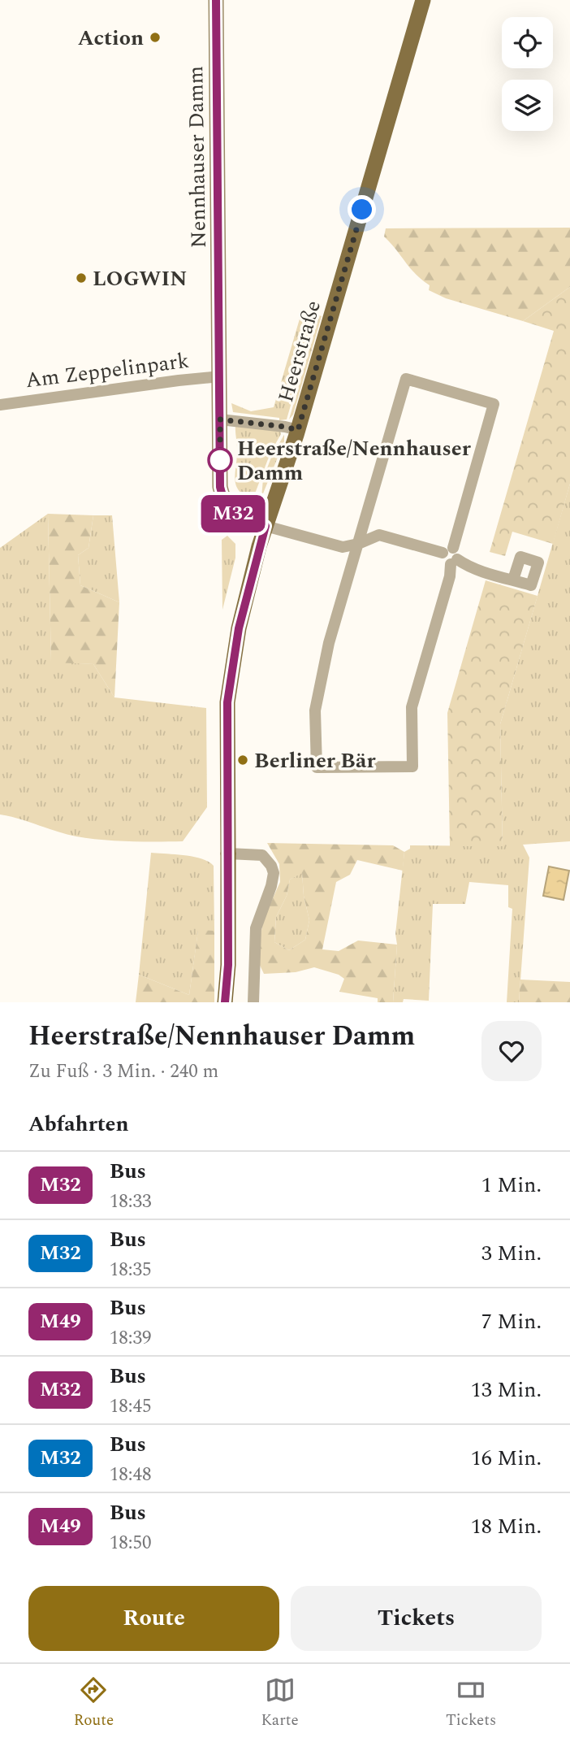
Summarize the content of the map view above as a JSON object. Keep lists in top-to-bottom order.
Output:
{
  "streets": {
    "main road": ["Nennhauser Damm", "Heerstraße"],
    "street": ["Am Zeppelinpark"]
  },
  "crossings": [
    ["Nennhauser Damm", "Heerstraße"],
    ["Nennhauser Damm", "Am Zeppelinpark"]
  ],
  "places": [
    "Action",
    "LOGWIN",
    "Heerstraße/Nennhauser Damm",
    "Berliner Bär"
  ],
  "lines": ["bus line M32"],
  "page": {
    "on_map": "M32",
    "heading": [
      ["Heerstraße/Nennhauser Damm", "Zu Fuß · 3 Min. · 240 m"],
      "Abfahrten"
    ],
    "list": [
      {
        "mark": "M32",
        "name": "Bus",
        "note": "18:33",
        "value": "1 Min."
      },
      {
        "mark": "M32",
        "name": "Bus",
        "note": "18:35",
        "value": "3 Min."
      },
      {
        "mark": "M49",
        "name": "Bus",
        "note": "18:39",
        "value": "7 Min."
      },
      {
        "mark": "M32",
        "name": "Bus",
        "note": "18:45",
        "value": "13 Min."
      },
      {
        "mark": "M32",
        "name": "Bus",
        "note": "18:48",
        "value": "16 Min."
      },
      {
        "mark": "M49",
        "name": "Bus",
        "note": "18:50",
        "value": "18 Min."
      }
    ],
    "buttons": ["Route", "Tickets"],
    "tabs": ["Route", "Karte", "Tickets"]
  }
}
